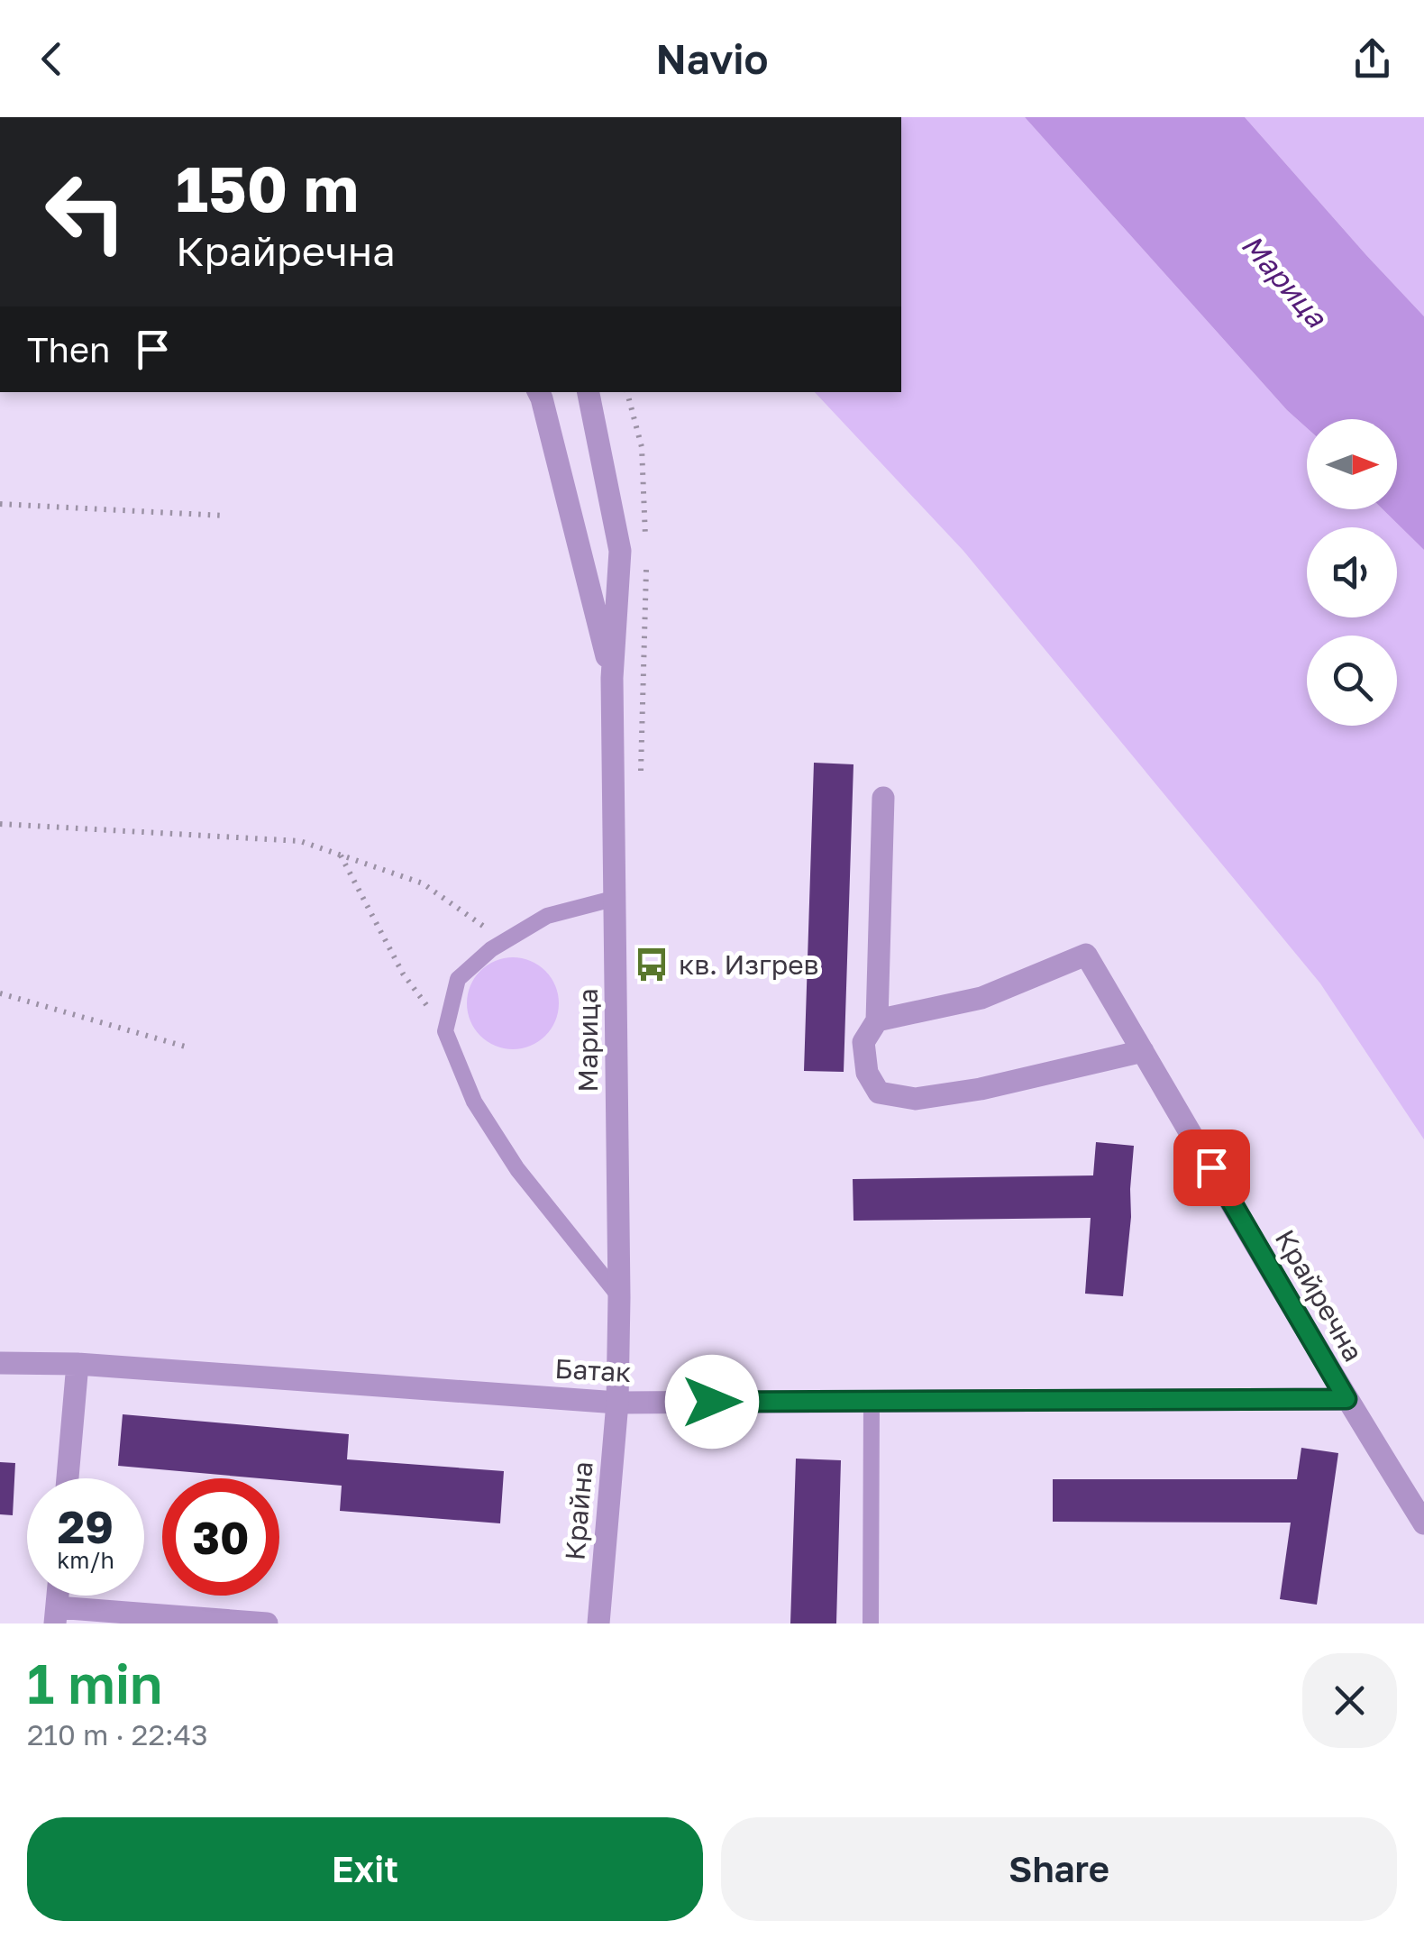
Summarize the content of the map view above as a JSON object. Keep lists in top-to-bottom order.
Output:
{
  "streets": {
    "street": [
      "Марица",
      "Крайречна",
      "Батак",
      "Крайна"
    ]
  },
  "crossings": [
    ["Марица", "Батак"],
    ["Марица", "Крайна"],
    ["Крайречна", "Батак"],
    ["Батак", "Крайна"]
  ],
  "water": ["Марица"],
  "places": {
    "bus stop": ["кв. Изгрев"]
  },
  "north": "right",
  "page": {
    "header": "Navio",
    "turn": ["150 m", "Крайречна"],
    "then": "Then",
    "speed": "29 km/h",
    "limit": "30",
    "heading": ["1 min", "210 m · 22:43"],
    "buttons": ["Exit", "Share"]
  }
}
